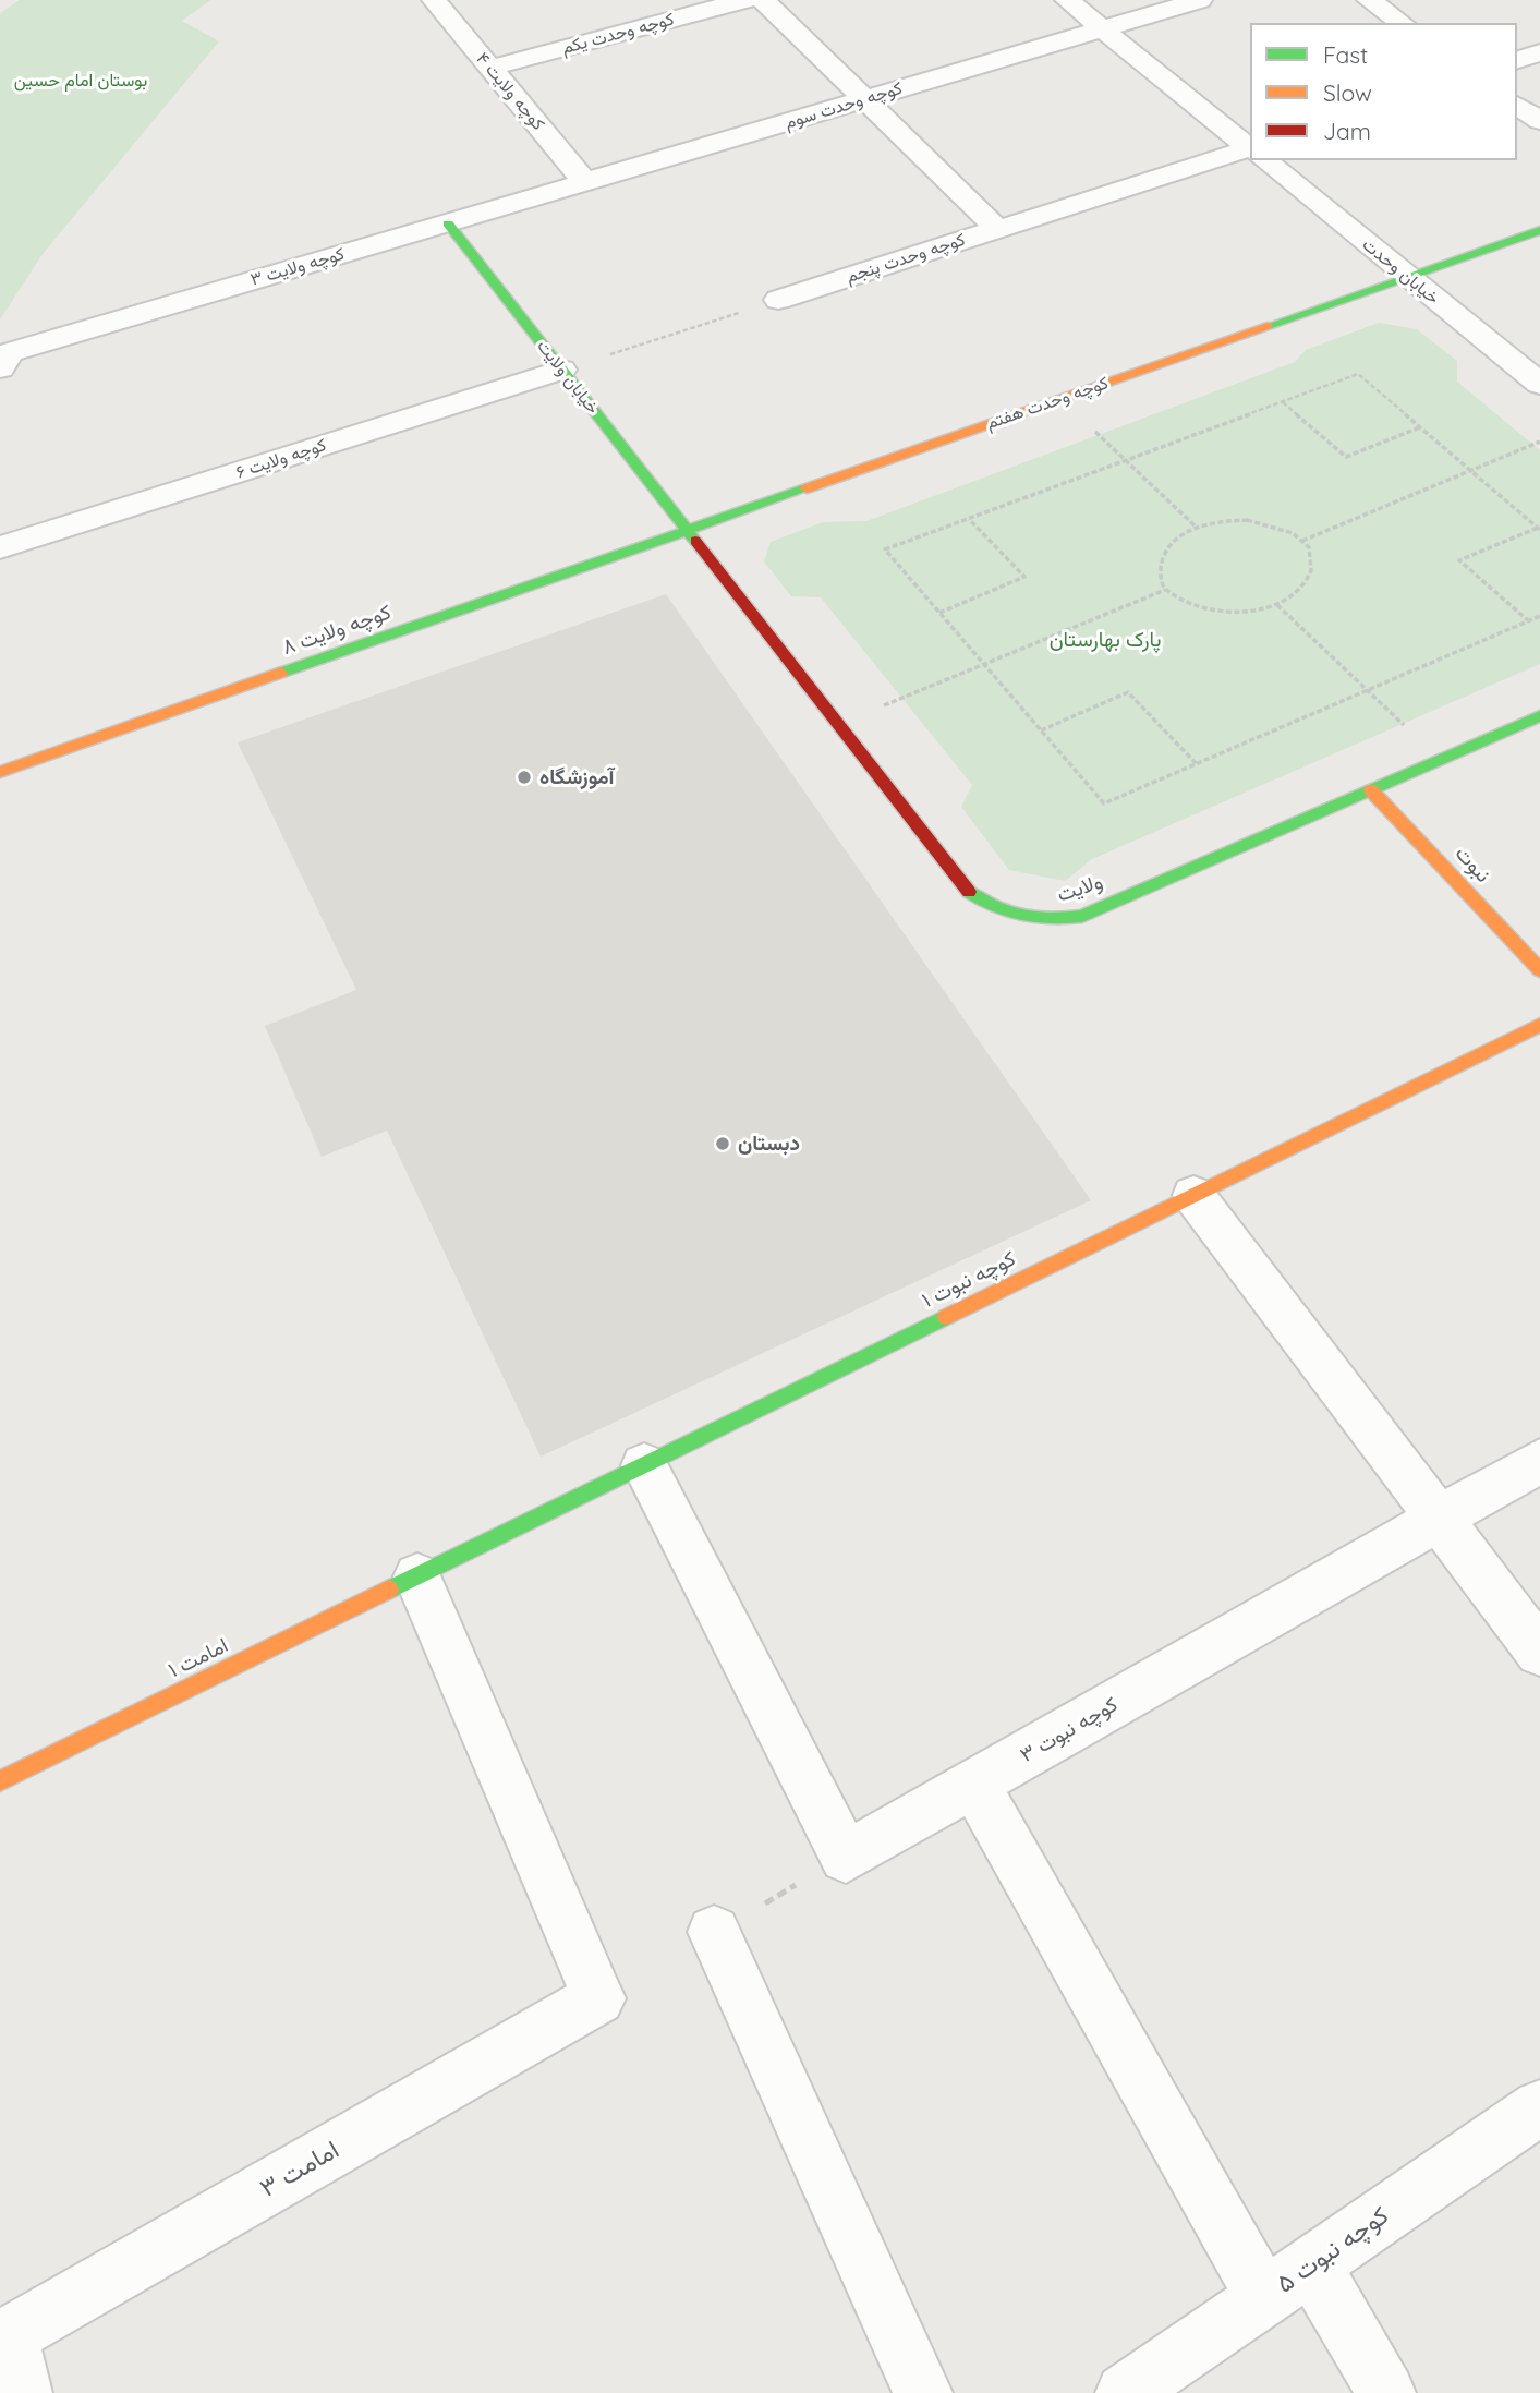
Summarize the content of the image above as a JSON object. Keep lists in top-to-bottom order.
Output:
{
  "streets": {
    "street": [
      "کوچه وحدت یکم",
      "کوچه ولایت ۴",
      "کوچه وحدت سوم",
      "کوچه وحدت پنجم",
      "کوچه ولایت ۳",
      "خیابان وحدت",
      "خیابان ولایت",
      "کوچه وحدت هفتم",
      "کوچه ولایت ۶",
      "کوچه ولایت ۸",
      "نبوت",
      "ولایت",
      "کوچه نبوت ۱",
      "امامت ۱",
      "کوچه نبوت ۳",
      "امامت ۳",
      "کوچه نبوت ۵"
    ]
  },
  "crossings": [
    ["کوچه وحدت یکم", "کوچه ولایت ۴"],
    ["کوچه ولایت ۴", "کوچه وحدت سوم"],
    ["کوچه ولایت ۴", "کوچه ولایت ۳"],
    ["کوچه وحدت سوم", "کوچه ولایت ۳"],
    ["کوچه وحدت سوم", "خیابان وحدت"],
    ["کوچه ولایت ۳", "خیابان ولایت"],
    ["خیابان وحدت", "کوچه وحدت هفتم"],
    ["خیابان ولایت", "کوچه وحدت هفتم"],
    ["خیابان ولایت", "کوچه ولایت ۶"],
    ["خیابان ولایت", "کوچه ولایت ۸"],
    ["خیابان ولایت", "ولایت"],
    ["کوچه وحدت هفتم", "کوچه ولایت ۸"],
    ["کوچه وحدت هفتم", "ولایت"],
    ["کوچه ولایت ۸", "ولایت"],
    ["نبوت", "ولایت"],
    ["کوچه نبوت ۱", "امامت ۱"],
    ["کوچه نبوت ۱", "امامت ۳"],
    ["امامت ۱", "امامت ۳"]
  ],
  "parks": ["بوستان امام حسین", "پارک بهارستان"],
  "places": ["آموزشگاه", "دبستان"],
  "legend": ["Fast", "Slow", "Jam"]
}
